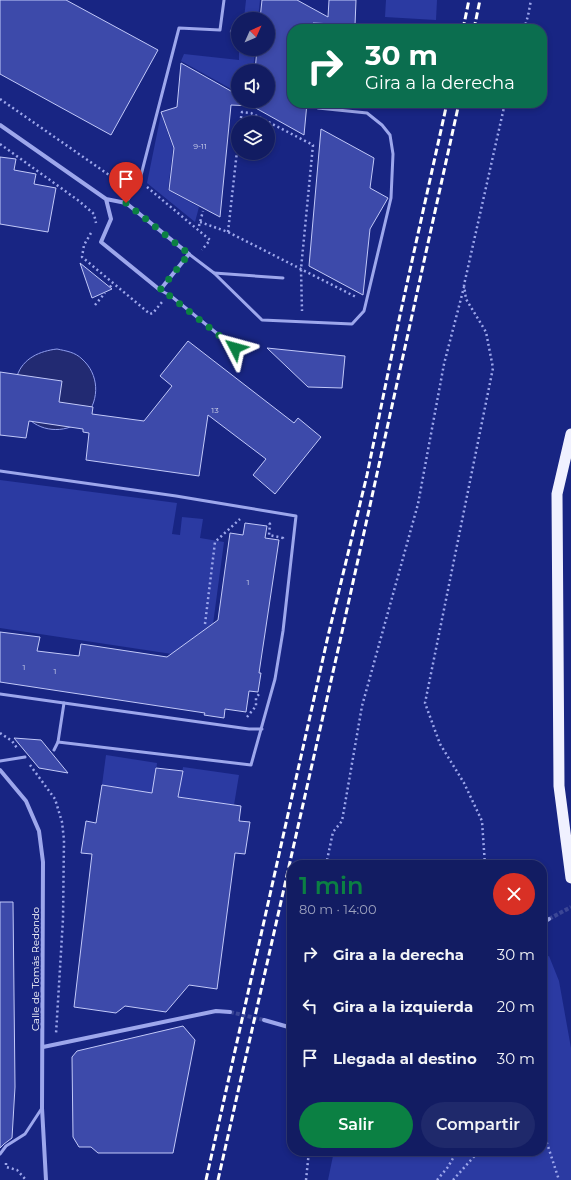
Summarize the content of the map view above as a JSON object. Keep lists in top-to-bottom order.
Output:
{
  "streets": {
    "street": ["Calle de Tomás Redondo"]
  },
  "house_numbers": [
    "9-11",
    "13",
    "1",
    "1",
    "1"
  ],
  "north": "top right",
  "page": {
    "turn": ["30 m", "Gira a la derecha"],
    "heading": ["1 min", "80 m · 14:00"],
    "list": [
      {
        "name": "Gira a la derecha",
        "value": "30 m"
      },
      {
        "name": "Gira a la izquierda",
        "value": "20 m"
      },
      {
        "name": "Llegada al destino",
        "value": "30 m"
      }
    ],
    "buttons": ["Salir", "Compartir"]
  }
}
